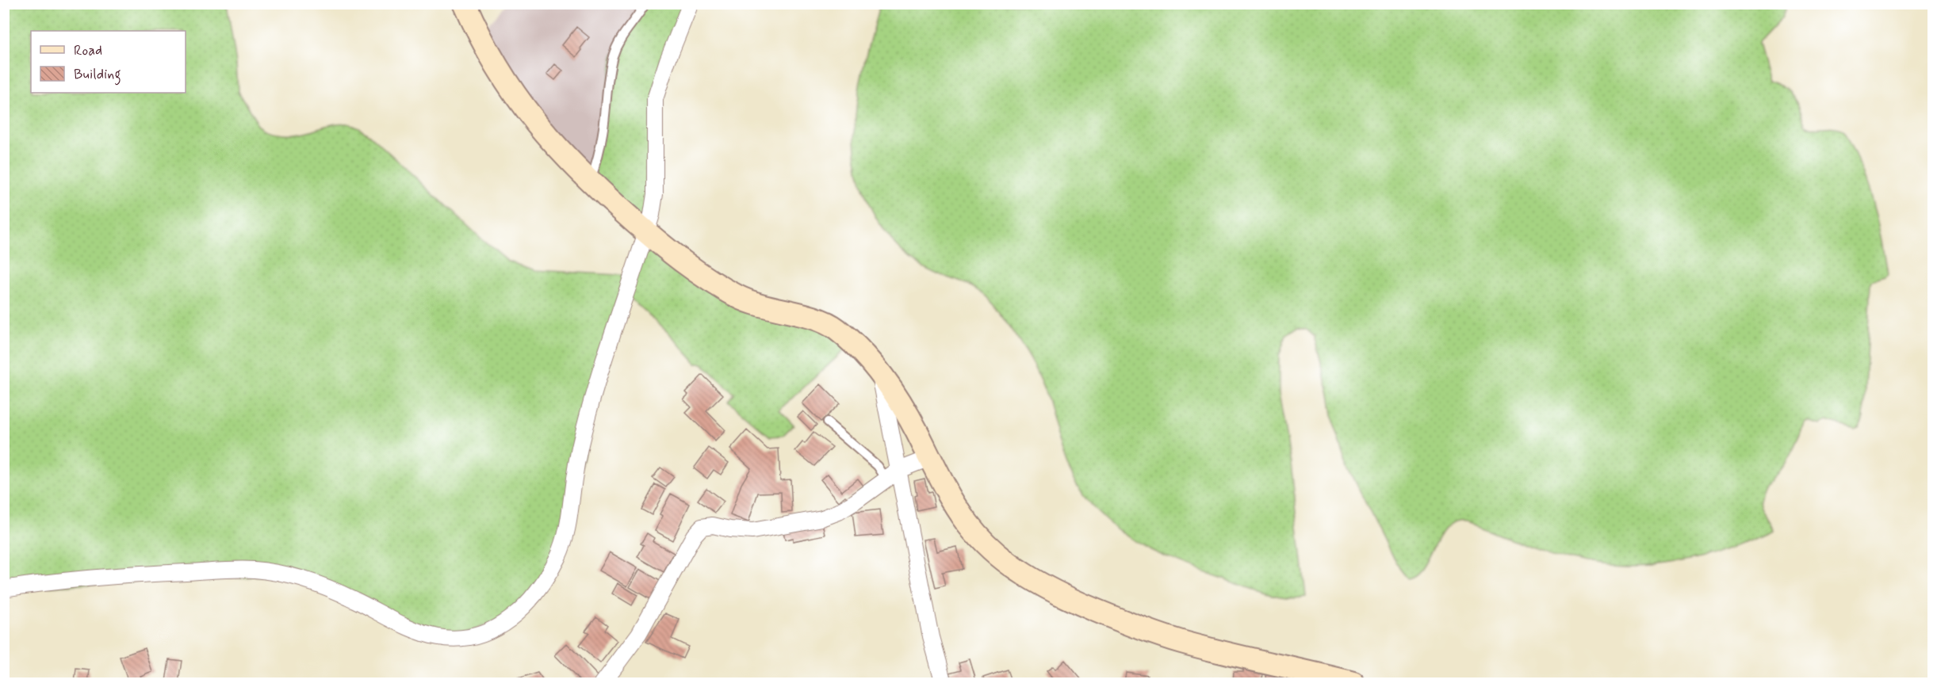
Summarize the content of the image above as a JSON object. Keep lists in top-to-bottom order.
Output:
{
  "legend": ["Road", "Building"]
}
